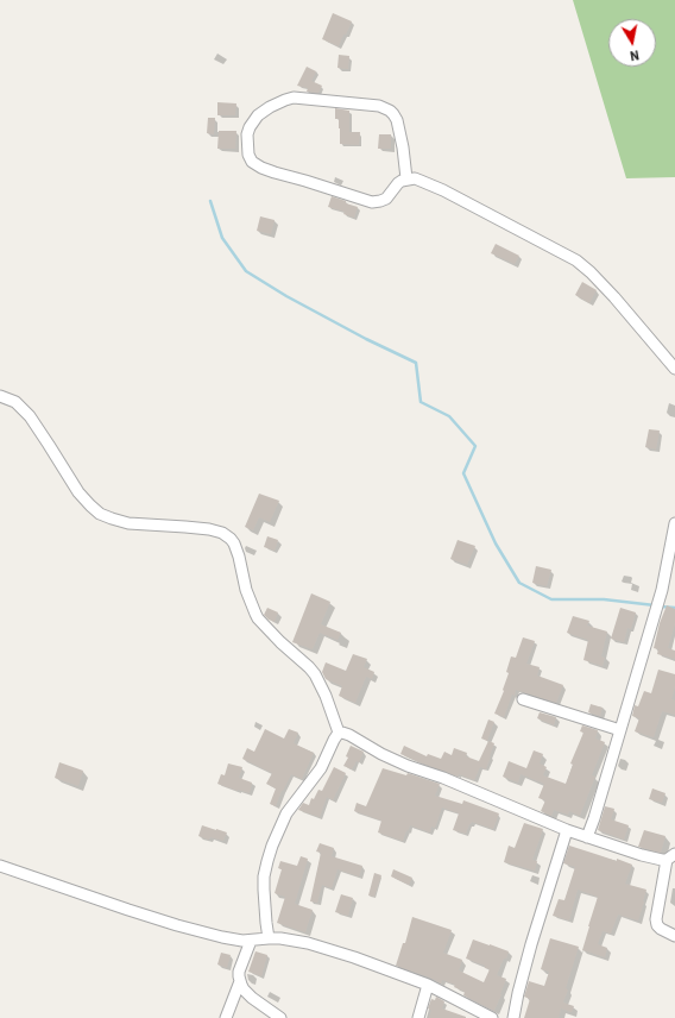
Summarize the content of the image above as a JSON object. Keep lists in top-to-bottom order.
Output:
{
  "north": "bottom"
}
